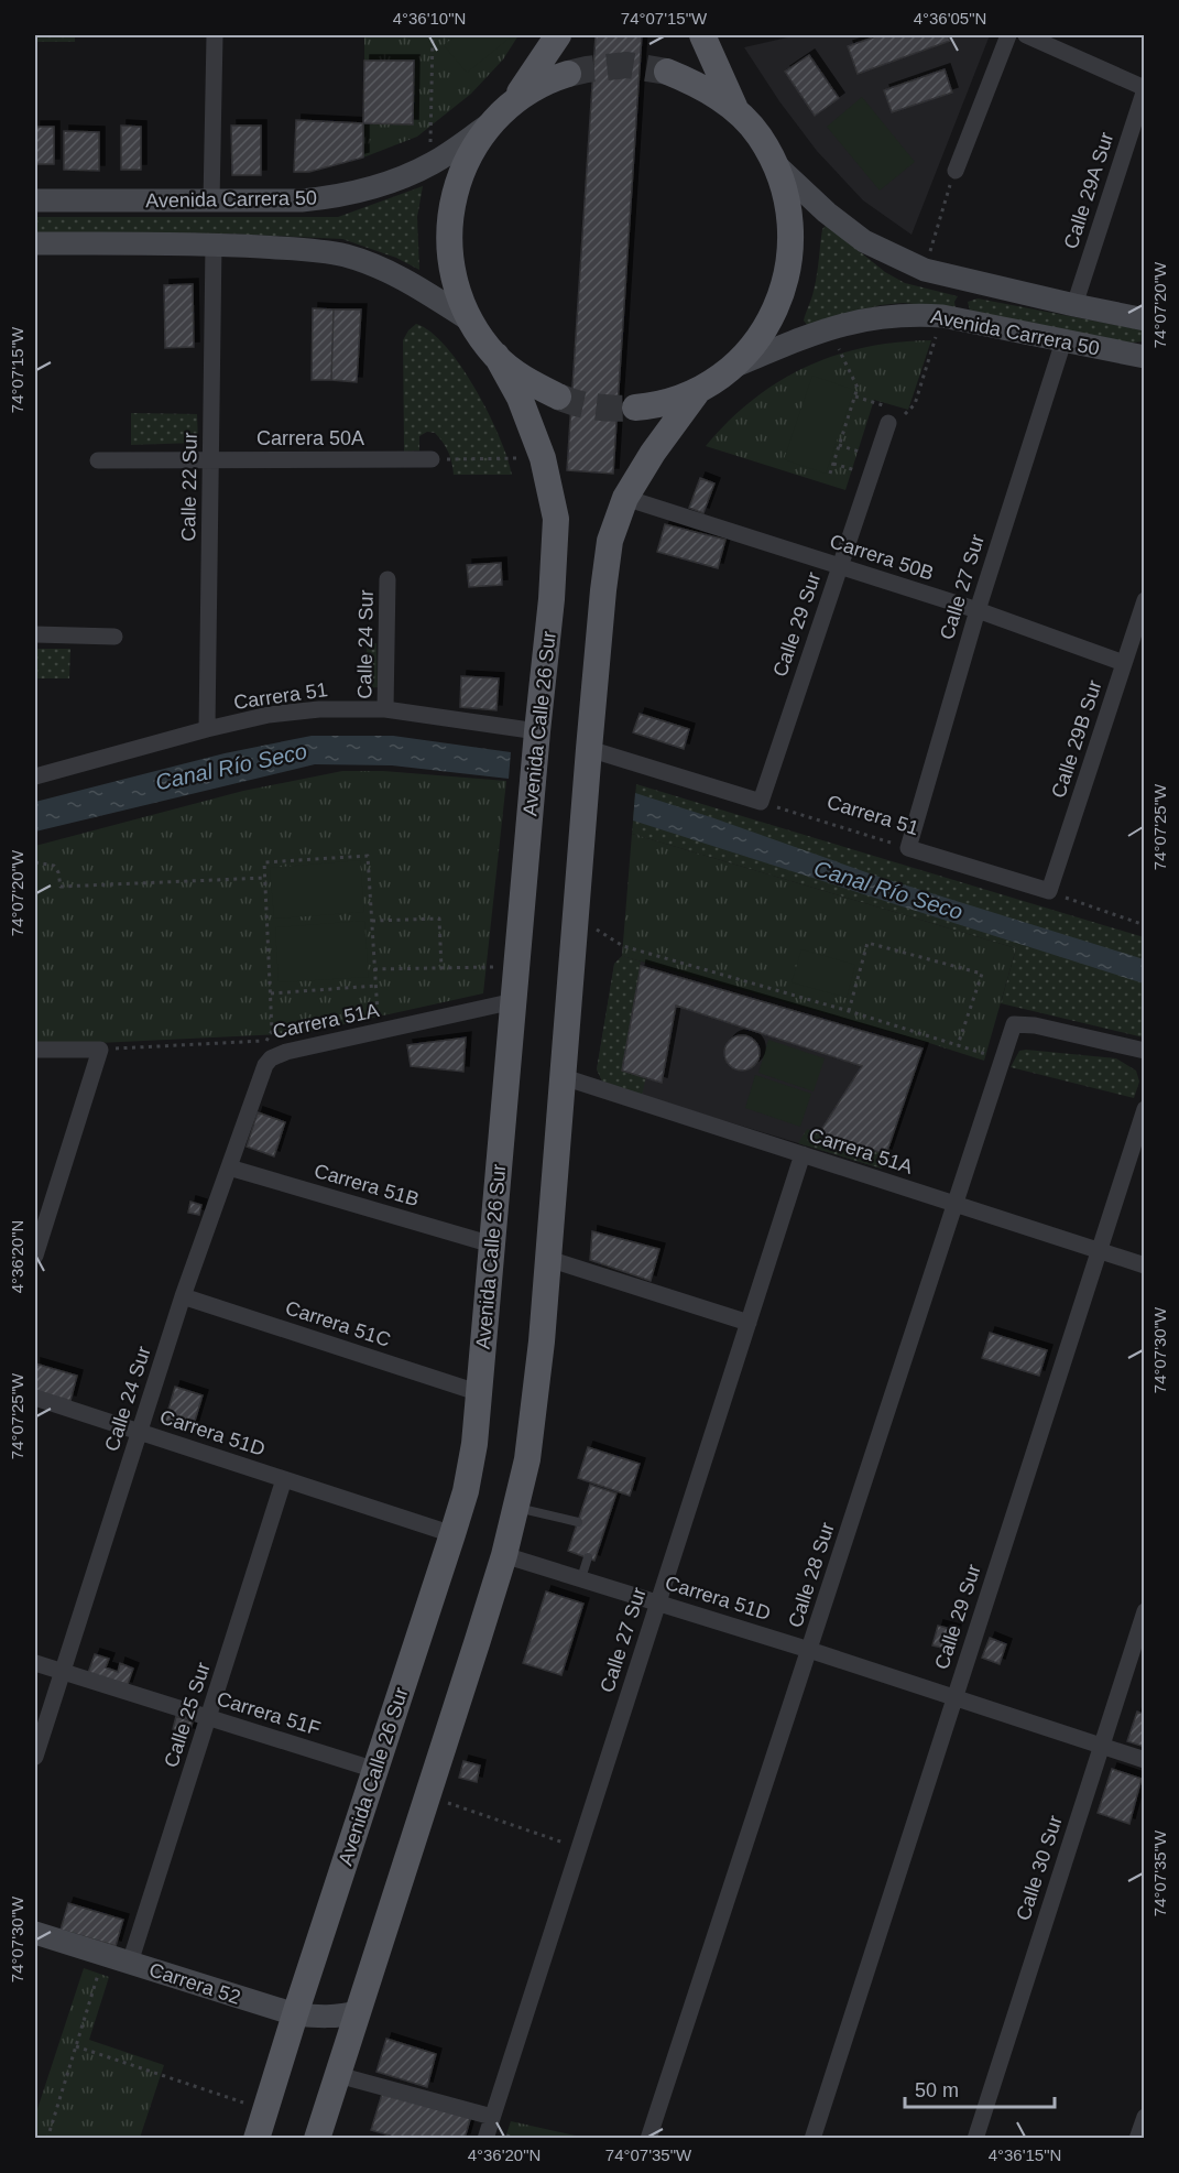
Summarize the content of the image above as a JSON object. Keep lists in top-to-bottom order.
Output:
{
  "streets": {
    "main road": ["Avenida Carrera 50", "Avenida Calle 26 Sur", "Carrera 52"],
    "street": [
      "Calle 29A Sur",
      "Carrera 50A",
      "Calle 22 Sur",
      "Carrera 50B",
      "Calle 27 Sur",
      "Calle 29 Sur",
      "Calle 24 Sur",
      "Carrera 51",
      "Calle 29B Sur",
      "Carrera 51A",
      "Carrera 51B",
      "Carrera 51C",
      "Carrera 51D",
      "Calle 28 Sur",
      "Carrera 51F",
      "Calle 25 Sur",
      "Calle 30 Sur"
    ]
  },
  "crossings": [
    ["Calle 29A Sur", "Avenida Carrera 50"],
    ["Avenida Carrera 50", "Calle 27 Sur"],
    ["Carrera 50A", "Calle 22 Sur"],
    ["Calle 22 Sur", "Carrera 51"],
    ["Carrera 50B", "Calle 27 Sur"],
    ["Carrera 50B", "Calle 29 Sur"],
    ["Carrera 50B", "Calle 29B Sur"],
    ["Calle 27 Sur", "Carrera 51"],
    ["Calle 27 Sur", "Carrera 51A"],
    ["Calle 27 Sur", "Carrera 51D"],
    ["Calle 29 Sur", "Carrera 51"],
    ["Calle 29 Sur", "Carrera 51A"],
    ["Calle 29 Sur", "Carrera 51D"],
    ["Calle 24 Sur", "Carrera 51"],
    ["Calle 24 Sur", "Carrera 51A"],
    ["Calle 24 Sur", "Carrera 51B"],
    ["Calle 24 Sur", "Carrera 51C"],
    ["Calle 24 Sur", "Carrera 51D"],
    ["Calle 24 Sur", "Carrera 51F"],
    ["Carrera 51", "Avenida Calle 26 Sur"],
    ["Carrera 51", "Calle 29B Sur"],
    ["Avenida Calle 26 Sur", "Carrera 51A"],
    ["Avenida Calle 26 Sur", "Carrera 51B"],
    ["Avenida Calle 26 Sur", "Carrera 51C"],
    ["Avenida Calle 26 Sur", "Carrera 51D"],
    ["Avenida Calle 26 Sur", "Carrera 51F"],
    ["Avenida Calle 26 Sur", "Carrera 52"],
    ["Carrera 51A", "Calle 28 Sur"],
    ["Carrera 51D", "Calle 28 Sur"],
    ["Carrera 51D", "Calle 25 Sur"],
    ["Carrera 51D", "Calle 30 Sur"],
    ["Carrera 51F", "Calle 25 Sur"],
    ["Calle 25 Sur", "Carrera 52"]
  ],
  "water": ["Canal Río Seco"],
  "scale_bar": "50 m",
  "coordinates": [
    "4°36'10\"N",
    "74°07'15\"W",
    "4°36'05\"N",
    "74°07'20\"W",
    "74°07'25\"W",
    "4°36'20\"N",
    "74°07'30\"W",
    "74°07'35\"W",
    "4°36'15\"N"
  ]
}
